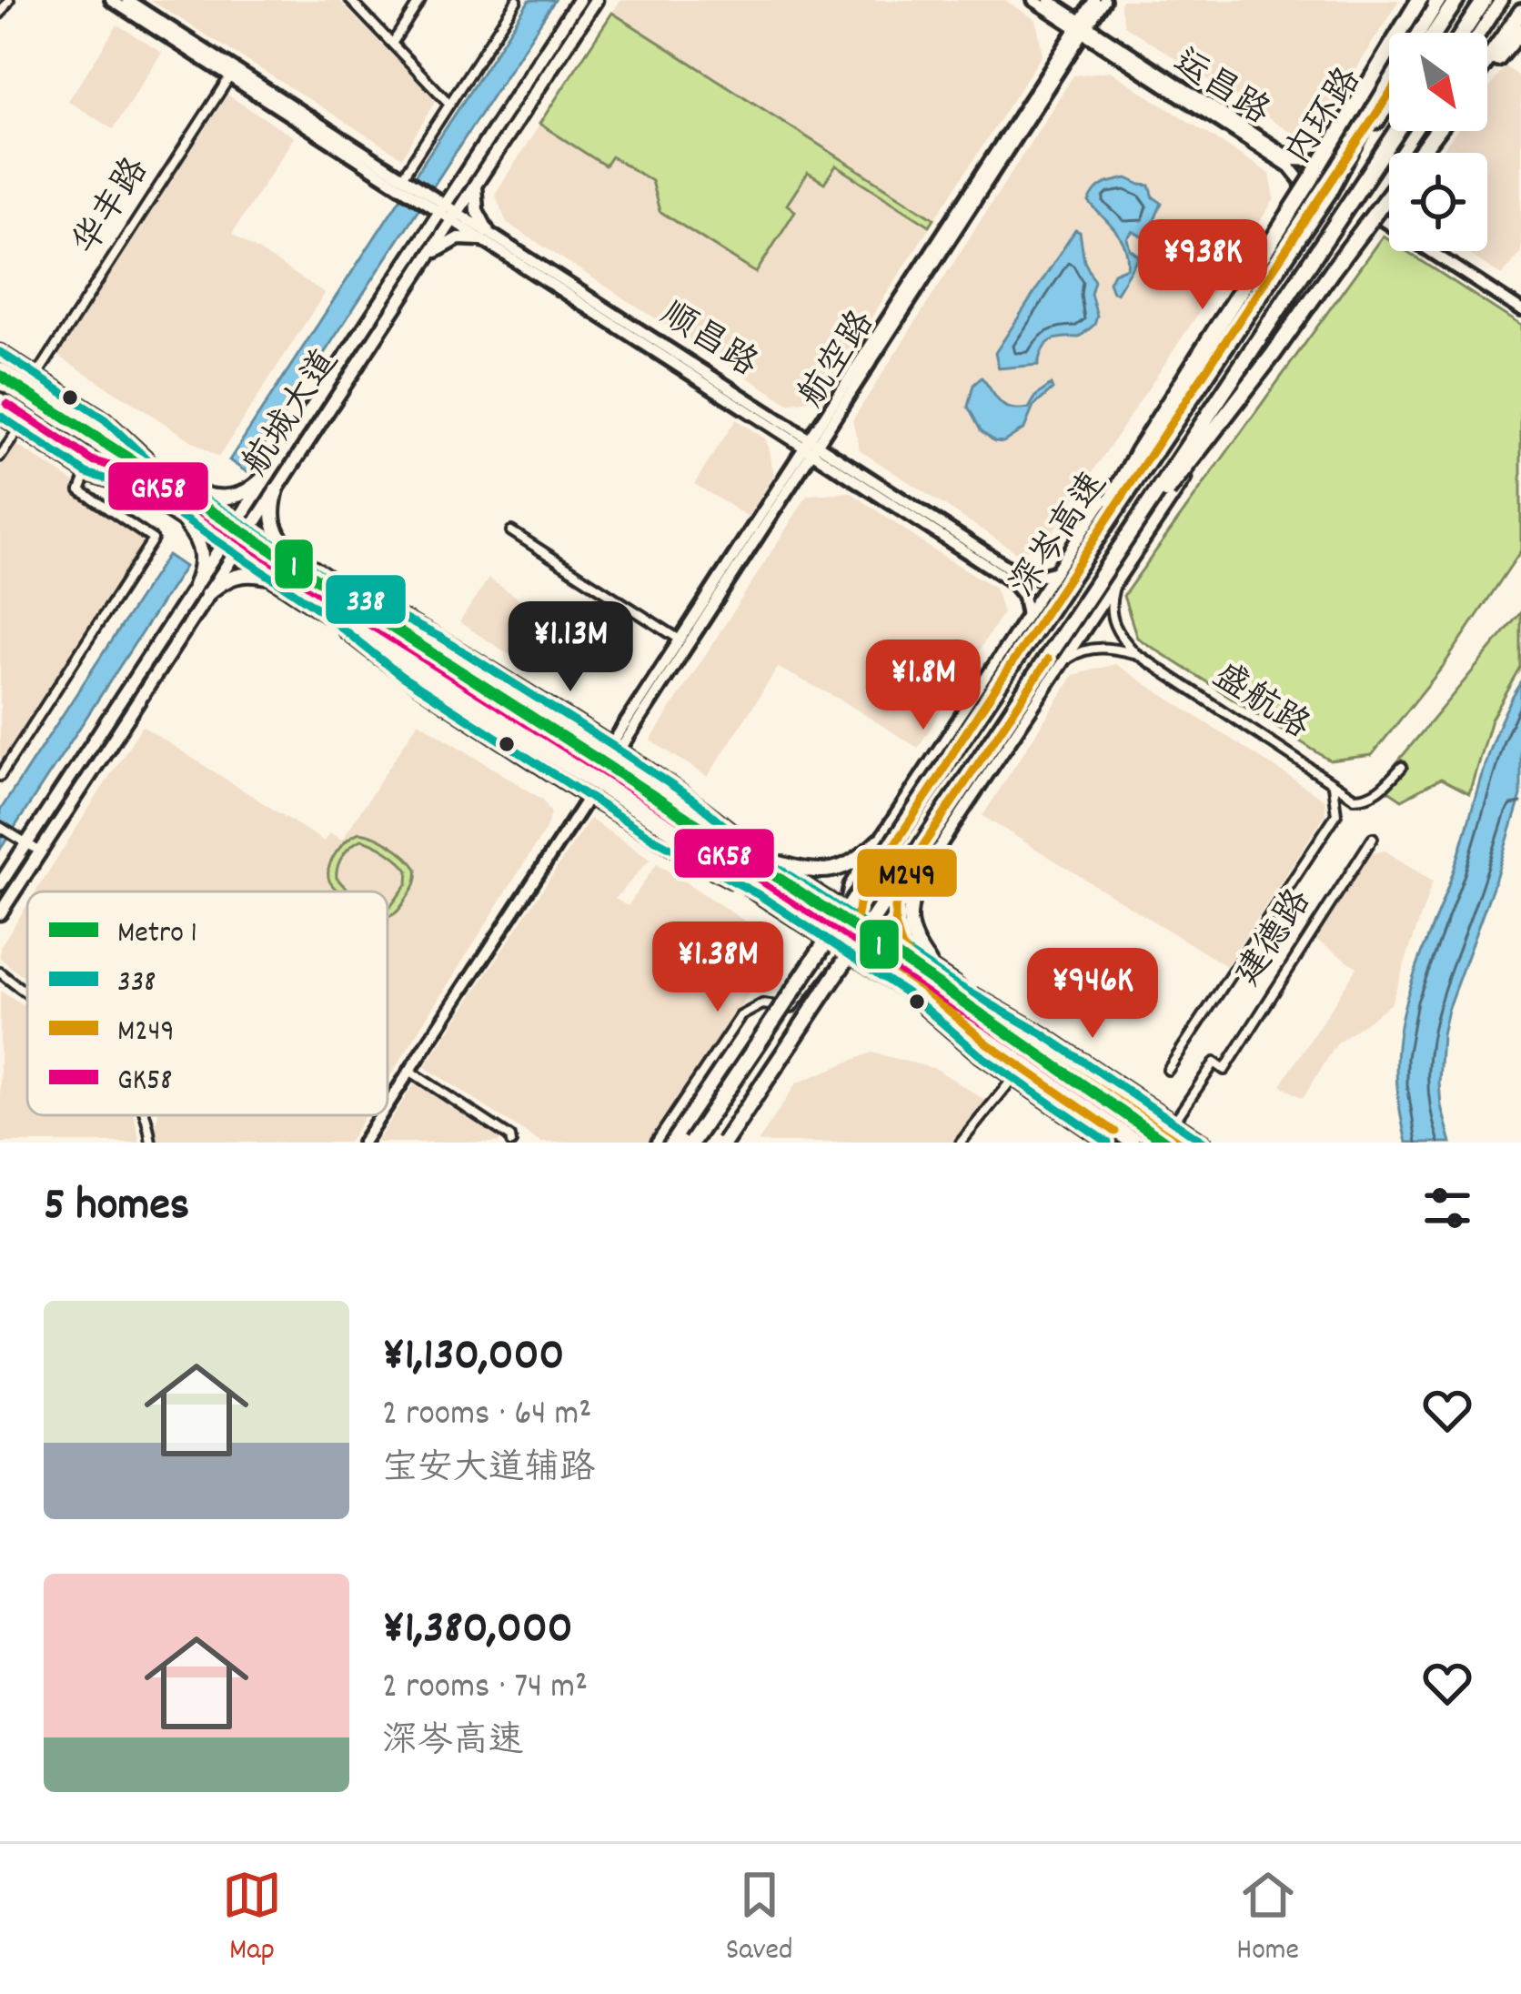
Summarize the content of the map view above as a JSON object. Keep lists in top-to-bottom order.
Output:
{
  "streets": {
    "highway": ["深岑高速"],
    "main road": ["内环路", "航城大道"],
    "street": [
      "运昌路",
      "华丰路",
      "顺昌路",
      "航空路",
      "盛航路",
      "建德路"
    ]
  },
  "crossings": [
    ["运昌路", "内环路"],
    ["运昌路", "航空路"],
    ["内环路", "顺昌路"],
    ["顺昌路", "航空路"],
    ["顺昌路", "航城大道"]
  ],
  "lines": [
    "transit line M249",
    "transit line 338",
    "metro line 1",
    "transit line GK58"
  ],
  "legend": [
    "Metro 1",
    "338",
    "M249",
    "GK58"
  ],
  "north": "bottom right",
  "page": {
    "price": [
      "¥938K",
      "¥1.13M",
      "¥1.8M",
      "¥1.38M",
      "¥946K"
    ],
    "heading": "5 homes",
    "list": [
      {
        "name": "¥1,130,000",
        "note": "2 rooms · 64 m² · 宝安大道辅路"
      },
      {
        "name": "¥1,380,000",
        "note": "2 rooms · 74 m² · 深岑高速"
      }
    ],
    "tabs": ["Map", "Saved", "Home"]
  }
}
